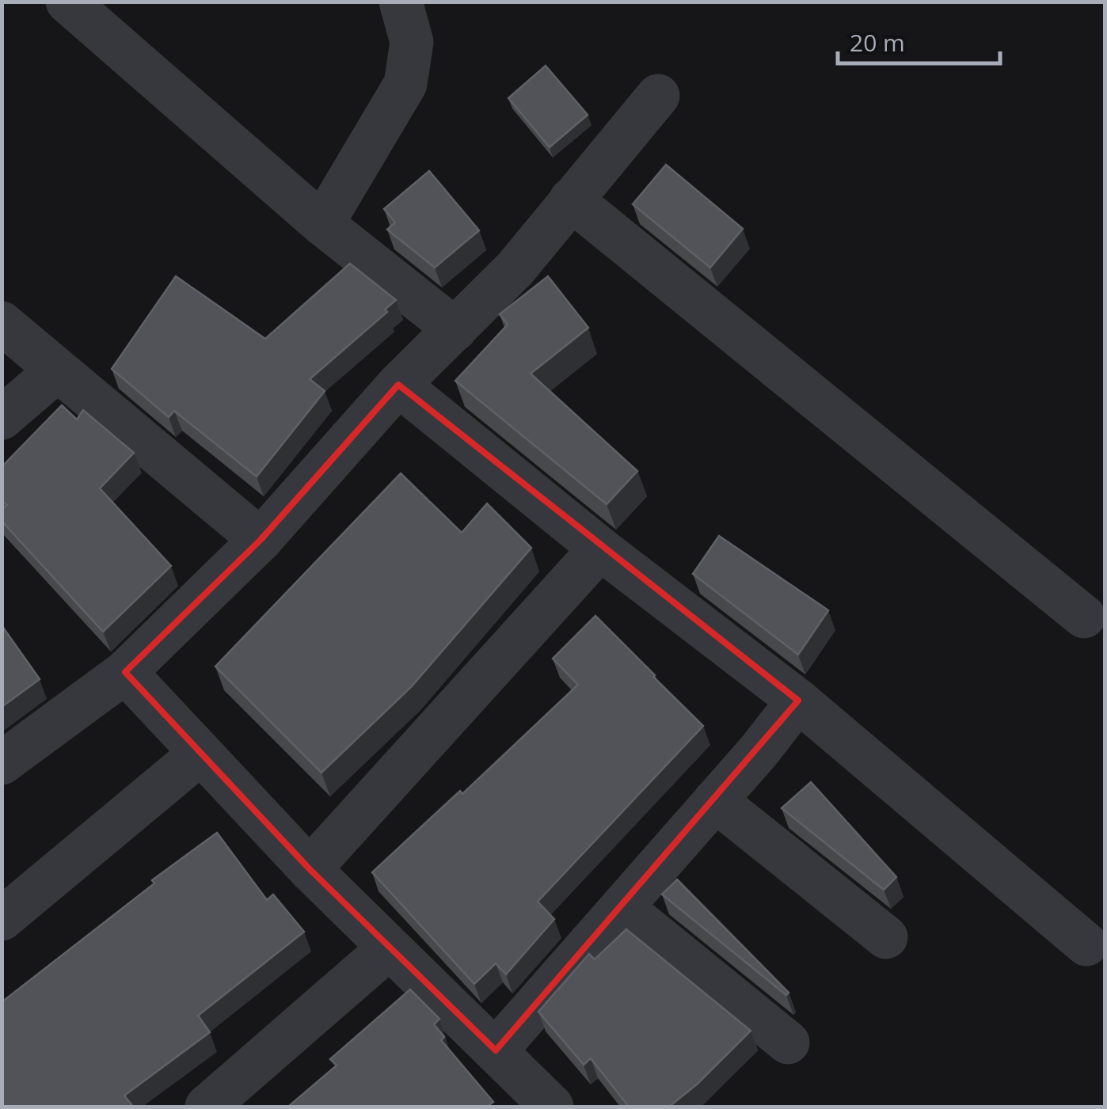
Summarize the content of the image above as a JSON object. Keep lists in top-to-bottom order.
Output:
{
  "scale_bar": "20 m"
}
